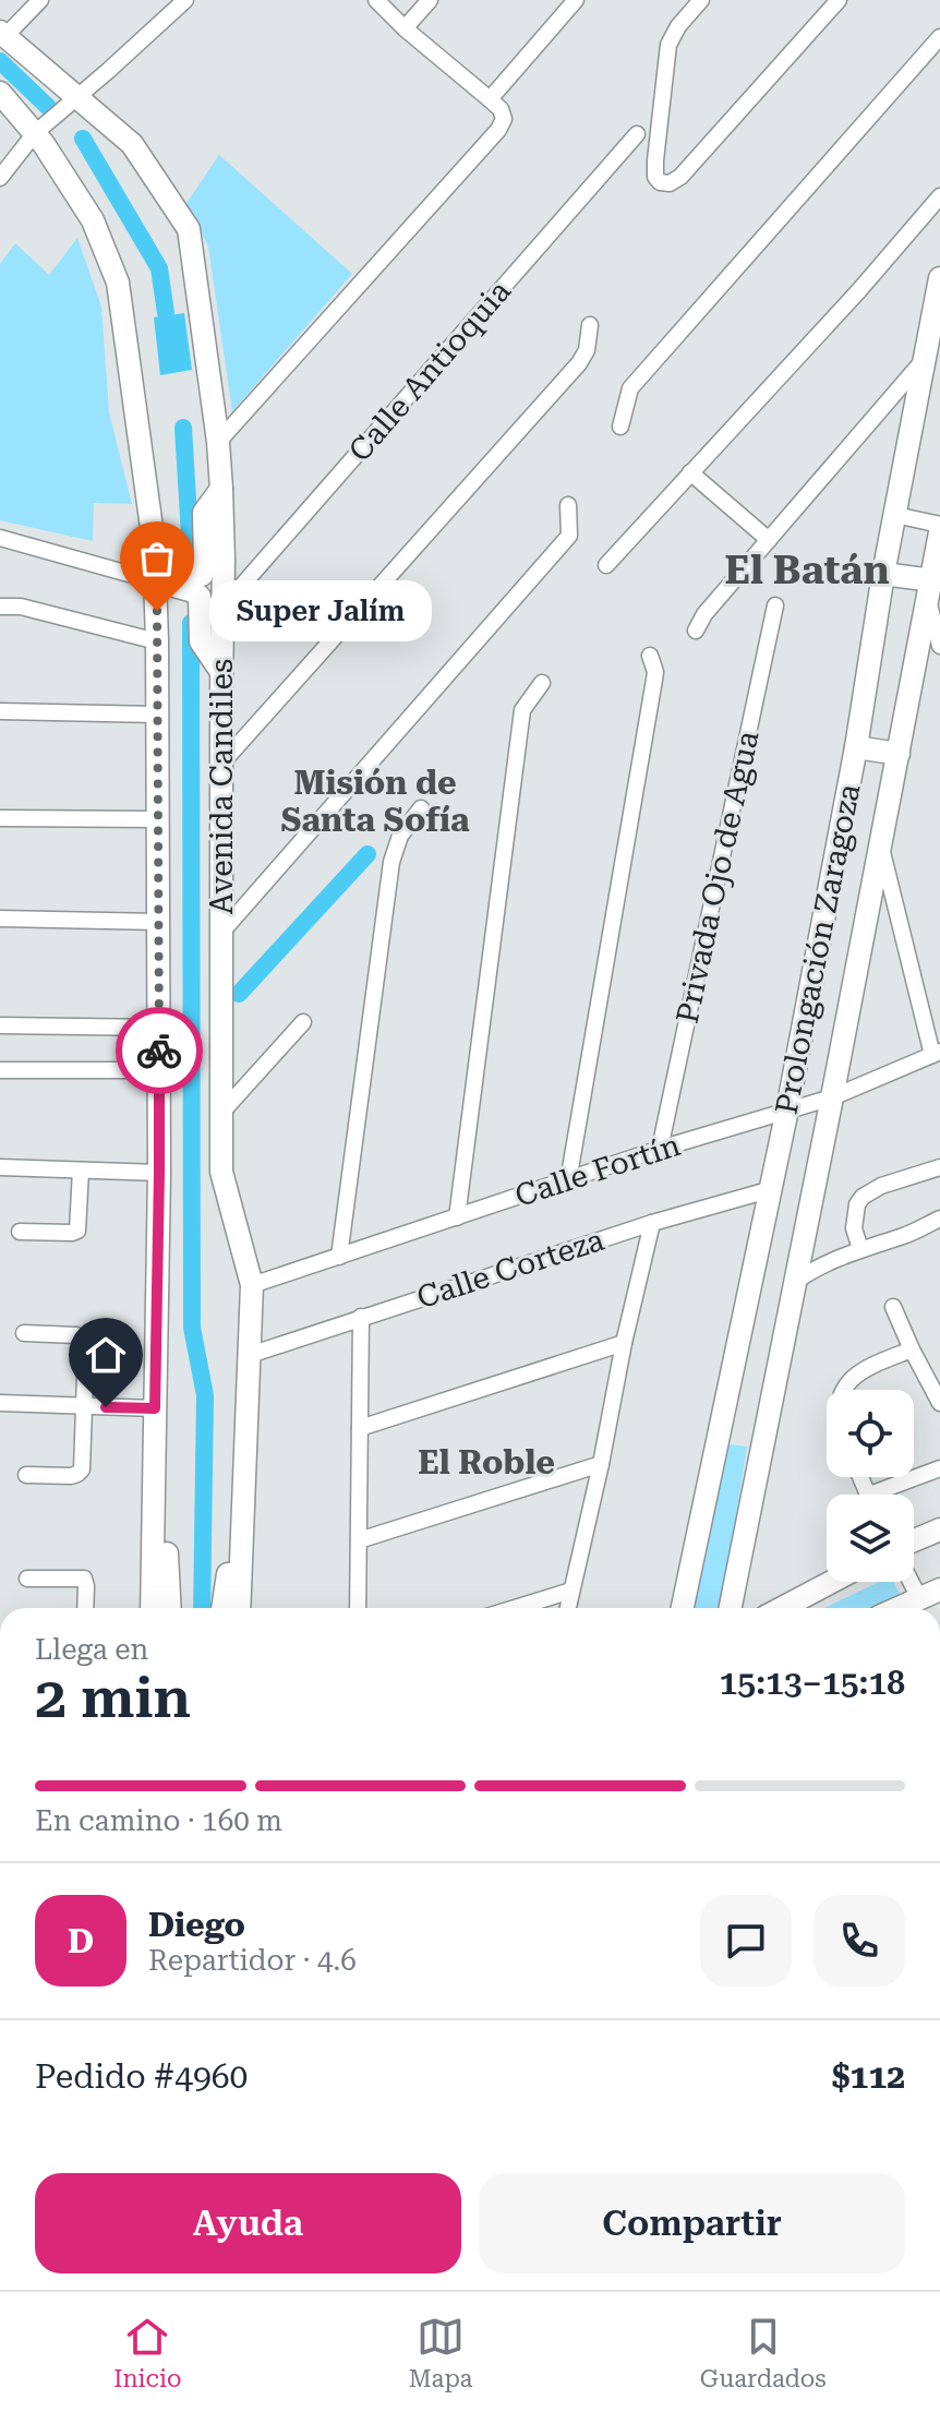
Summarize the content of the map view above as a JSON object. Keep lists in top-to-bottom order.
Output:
{
  "streets": {
    "main road": ["Avenida Candiles", "Prolongación Zaragoza"],
    "street": [
      "Calle Antioquia",
      "Privada Ojo de Agua",
      "Calle Fortín",
      "Calle Corteza"
    ]
  },
  "crossings": [
    ["Calle Antioquia", "Avenida Candiles"],
    ["Avenida Candiles", "Calle Fortín"],
    ["Avenida Candiles", "Calle Corteza"],
    ["Privada Ojo de Agua", "Calle Fortín"],
    ["Prolongación Zaragoza", "Calle Fortín"],
    ["Prolongación Zaragoza", "Calle Corteza"]
  ],
  "districts": ["El Batán", "Misión de Santa Sofía", "El Roble"],
  "places": ["Super Jalím"],
  "page": {
    "bubble": "Super Jalím",
    "heading": ["2 min", "Llega en", "15:13–15:18"],
    "panel": [
      "Diego",
      "Repartidor · 4.6",
      "Pedido #4960",
      "$112"
    ],
    "bar": "En camino · 160 m",
    "round": "D",
    "buttons": ["Ayuda", "Compartir"],
    "tabs": ["Inicio", "Mapa", "Guardados"]
  }
}
